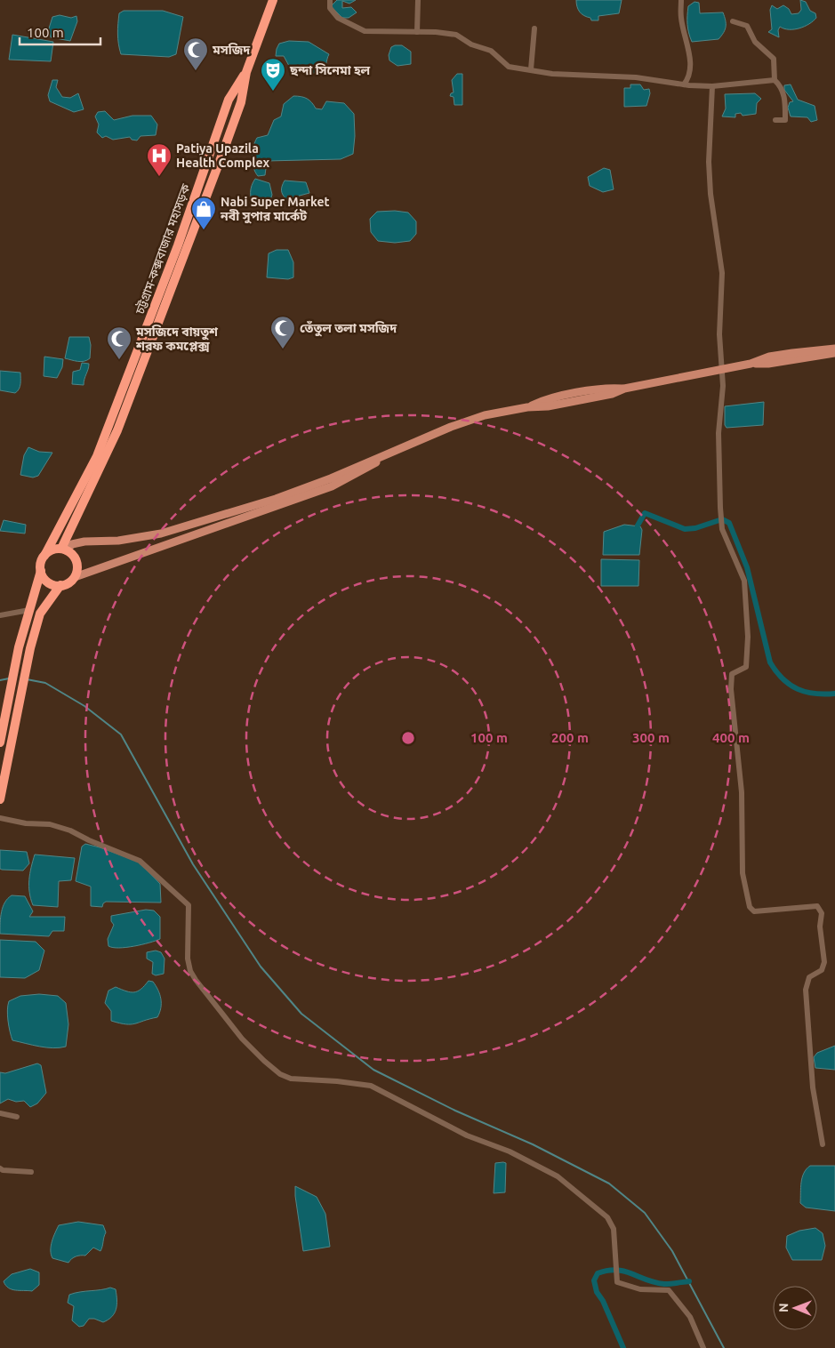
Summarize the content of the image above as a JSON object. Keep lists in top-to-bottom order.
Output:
{
  "streets": {
    "highway": ["চট্টগ্রাম-কক্সবাজার মহাসড়ক"]
  },
  "places": {
    "mosque": ["মসজিদ", "তেঁতুল তলা মসজিদ", "মসজিদে বায়তুশ শরফ কমপ্লেক্স"],
    "theatre": ["ছন্দা সিনেমা হল"],
    "hospital": ["Patiya Upazila Health Complex"],
    "shop": ["Nabi Super Market নবী সুপার মার্কেট"]
  },
  "scale_bar": "100 m",
  "north": "left",
  "rings": [
    "100 m",
    "200 m",
    "300 m",
    "400 m"
  ]
}
